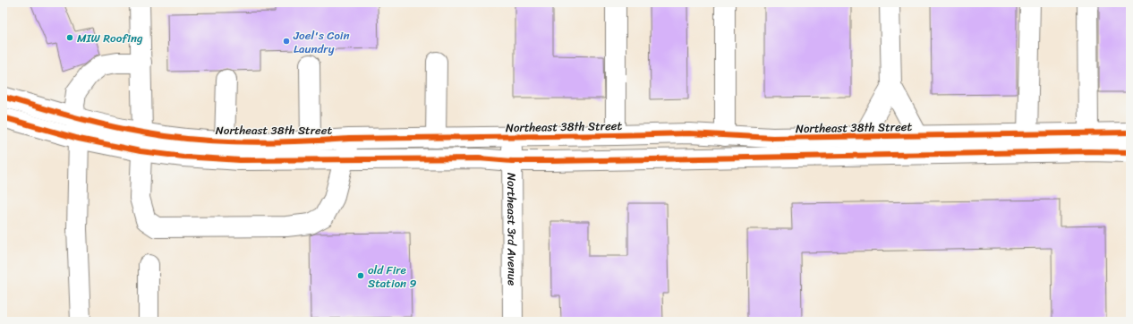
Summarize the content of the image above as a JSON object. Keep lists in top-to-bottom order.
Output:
{
  "streets": {
    "street": ["Northeast 38th Street", "Northeast 3rd Avenue"]
  },
  "crossings": [
    ["Northeast 38th Street", "Northeast 3rd Avenue"]
  ],
  "places": ["MIW Roofing", "Joel's Coin Laundry", "old Fire Station 9"]
}
